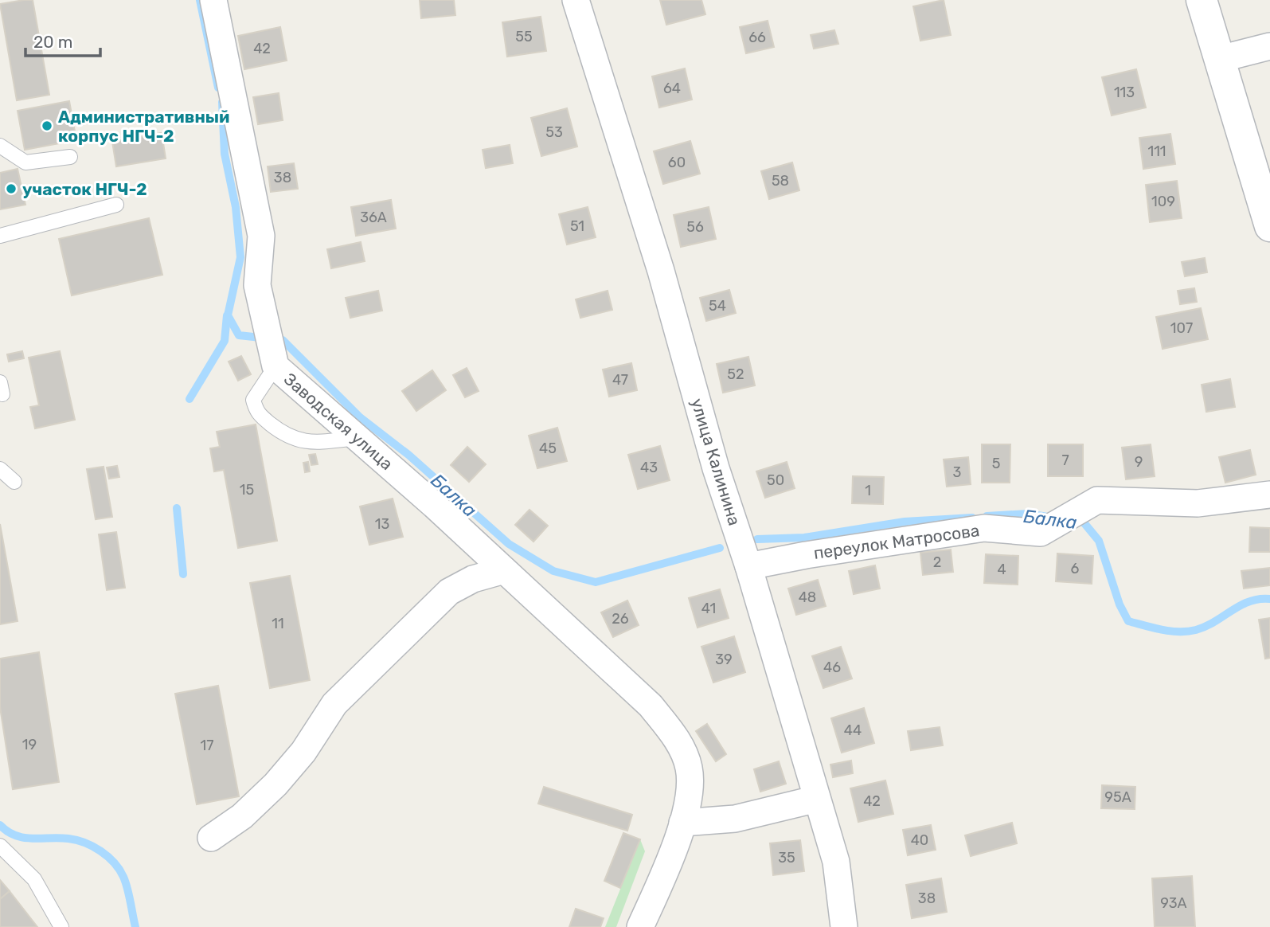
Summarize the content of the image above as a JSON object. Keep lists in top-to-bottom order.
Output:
{
  "streets": {
    "street": ["Заводская улица", "улица Калинина", "переулок Матросова"]
  },
  "crossings": [
    ["улица Калинина", "переулок Матросова"]
  ],
  "water": ["Балка"],
  "places": ["Административный корпус НГЧ-2", "участок НГЧ-2"],
  "house_numbers": [
    "55",
    "66",
    "42",
    "64",
    "113",
    "53",
    "111",
    "60",
    "38",
    "58",
    "109",
    "36А",
    "51",
    "56",
    "54",
    "107",
    "52",
    "47",
    "45",
    "7",
    "9",
    "5",
    "43",
    "3",
    "50",
    "15",
    "1",
    "13",
    "2",
    "6",
    "4",
    "48",
    "41",
    "26",
    "11",
    "39",
    "46",
    "44",
    "19",
    "17",
    "95А",
    "42",
    "40",
    "35",
    "38",
    "93А"
  ],
  "scale_bar": "20 m"
}
